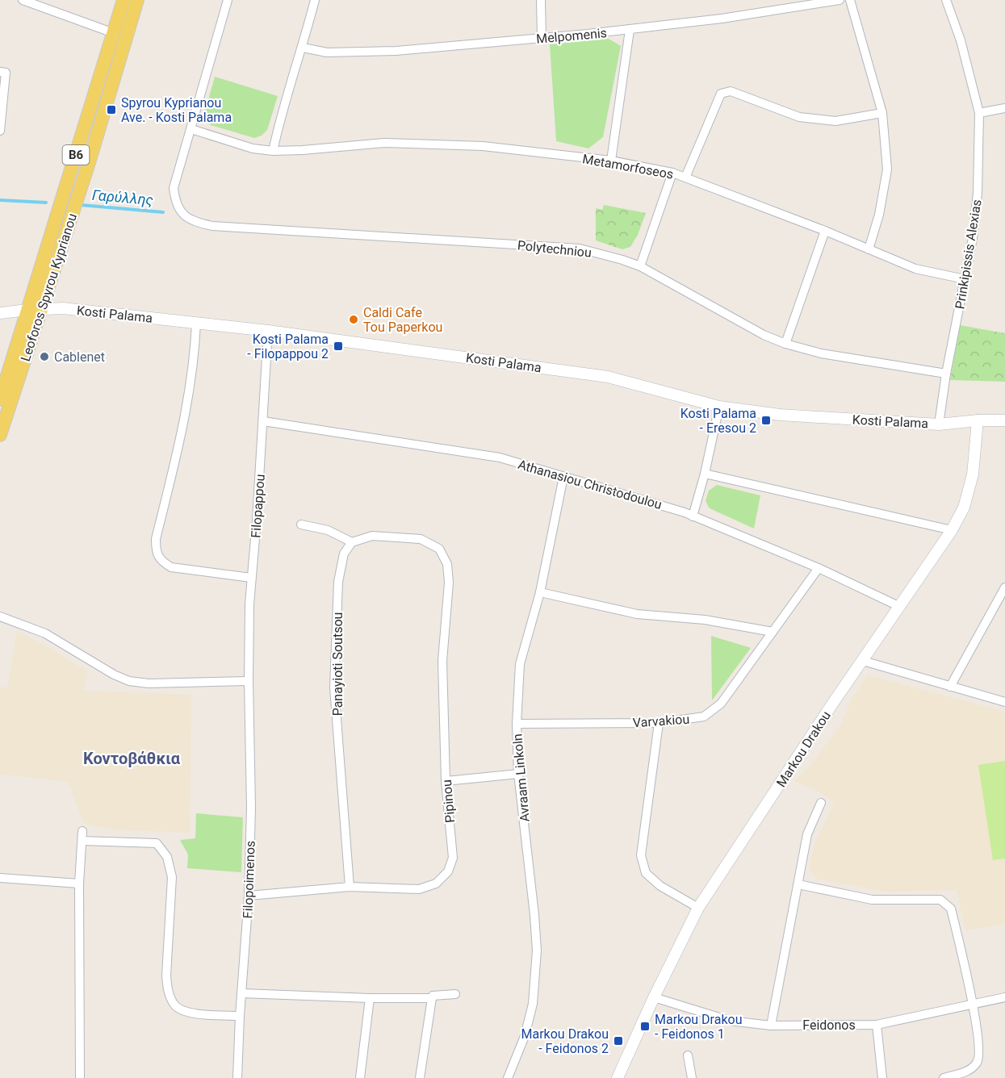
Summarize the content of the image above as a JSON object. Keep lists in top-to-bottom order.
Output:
{
  "streets": {
    "main road": ["B6", "Leoforos Spyrou Kyprianou"],
    "street": [
      "Melpomenis",
      "Metamorfoseos",
      "Polytechniou",
      "Prinkipissis Alexias",
      "Kosti Palama",
      "Athanasiou Christodoulou",
      "Filopappou",
      "Panayioti Soutsou",
      "Varvakiou",
      "Markou Drakou",
      "Avraam Linkoln",
      "Pipinou",
      "Filopoimenos",
      "Feidonos"
    ]
  },
  "crossings": [
    ["Metamorfoseos", "Polytechniou"],
    ["Metamorfoseos", "Prinkipissis Alexias"],
    ["Polytechniou", "Prinkipissis Alexias"],
    ["Prinkipissis Alexias", "Kosti Palama"],
    ["Leoforos Spyrou Kyprianou", "Kosti Palama"],
    ["Kosti Palama", "Filopappou"],
    ["Kosti Palama", "Markou Drakou"],
    ["Athanasiou Christodoulou", "Filopappou"],
    ["Athanasiou Christodoulou", "Varvakiou"],
    ["Athanasiou Christodoulou", "Markou Drakou"],
    ["Athanasiou Christodoulou", "Avraam Linkoln"],
    ["Filopappou", "Filopoimenos"],
    ["Panayioti Soutsou", "Pipinou"],
    ["Varvakiou", "Avraam Linkoln"],
    ["Markou Drakou", "Feidonos"],
    ["Pipinou", "Filopoimenos"]
  ],
  "districts": ["Κοντοβάθκια"],
  "water": ["Γαρύλλης"],
  "places": {
    "transit": [
      "Spyrou Kyprianou Ave. - Kosti Palama",
      "Kosti Palama - Filopappou 2",
      "Kosti Palama - Eresou 2",
      "Markou Drakou - Feidonos 1",
      "Markou Drakou - Feidonos 2"
    ],
    "other": ["Caldi Cafe Tou Paperkou", "Cablenet"]
  }
}
